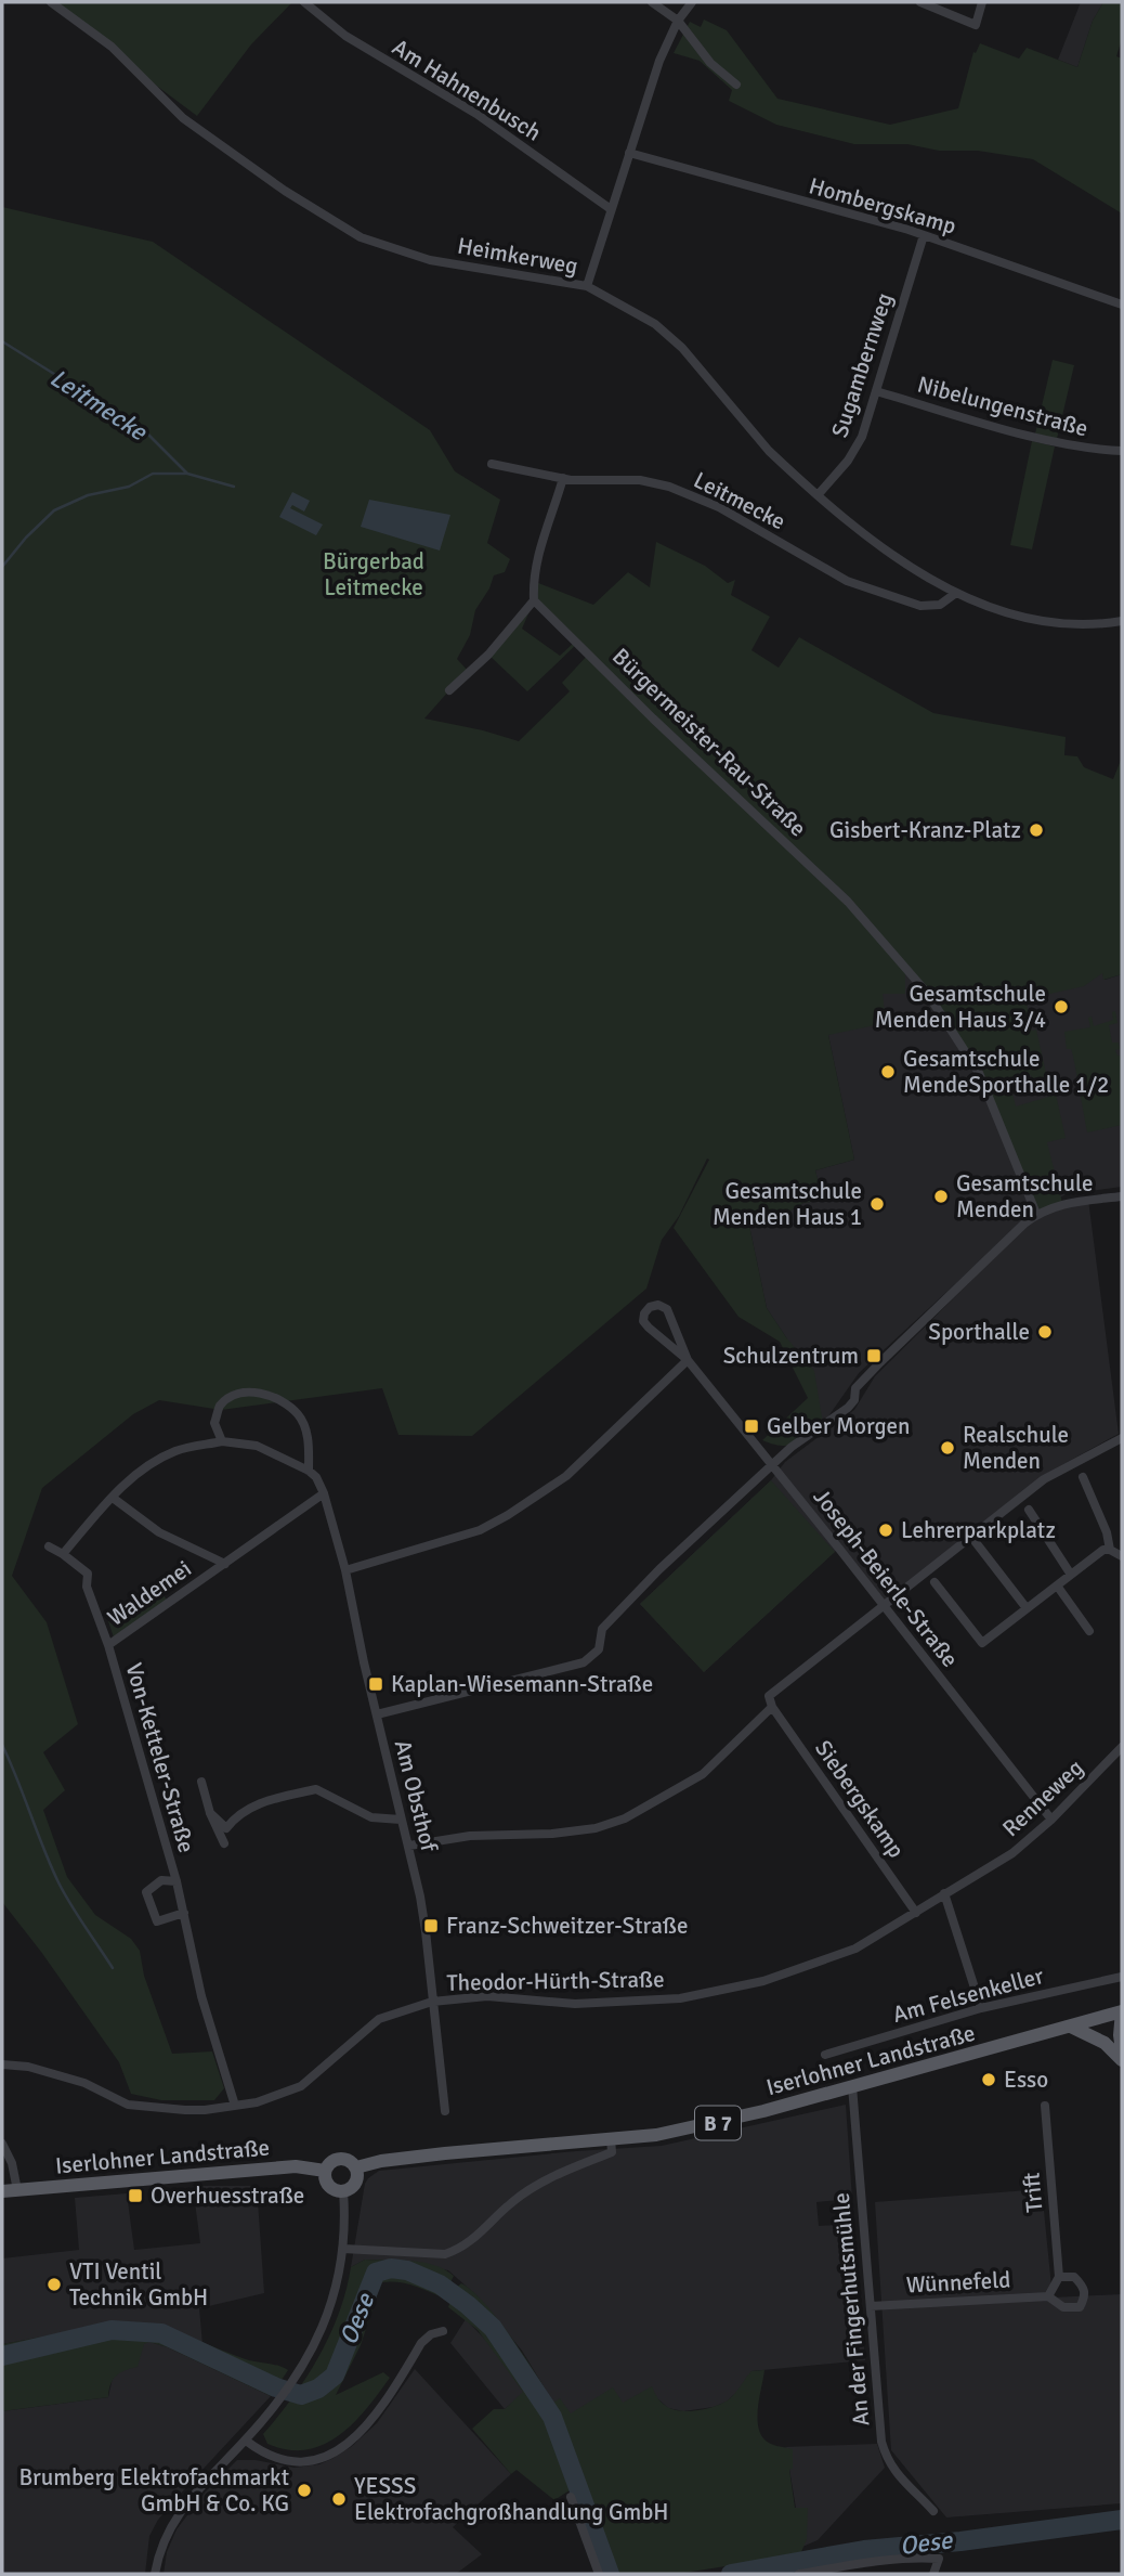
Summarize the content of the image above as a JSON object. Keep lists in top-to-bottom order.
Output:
{
  "streets": {
    "main road": ["Iserlohner Landstraße", "B 7"],
    "street": [
      "Am Hahnenbusch",
      "Hombergskamp",
      "Heimkerweg",
      "Sugambernweg",
      "Nibelungenstraße",
      "Leitmecke",
      "Bürgermeister-Rau-Straße",
      "Joseph-Beierle-Straße",
      "Waldemei",
      "Von-Ketteler-Straße",
      "Am Obsthof",
      "Renneweg",
      "Siebergskamp",
      "Theodor-Hürth-Straße",
      "Am Felsenkeller",
      "Trift",
      "Wünnefeld",
      "An der Fingerhutsmühle"
    ]
  },
  "crossings": [
    ["Hombergskamp", "Sugambernweg"],
    ["Heimkerweg", "Sugambernweg"],
    ["Heimkerweg", "Leitmecke"],
    ["Sugambernweg", "Nibelungenstraße"],
    ["Joseph-Beierle-Straße", "Renneweg"],
    ["Waldemei", "Von-Ketteler-Straße"],
    ["Waldemei", "Am Obsthof"],
    ["Von-Ketteler-Straße", "Theodor-Hürth-Straße"],
    ["Am Obsthof", "Theodor-Hürth-Straße"],
    ["Renneweg", "Theodor-Hürth-Straße"],
    ["Siebergskamp", "Theodor-Hürth-Straße"],
    ["Iserlohner Landstraße", "B 7"],
    ["Iserlohner Landstraße", "An der Fingerhutsmühle"],
    ["Trift", "Wünnefeld"],
    ["Wünnefeld", "An der Fingerhutsmühle"]
  ],
  "water": ["Leitmecke", "Oese"],
  "parks": ["Bürgerbad Leitmecke"],
  "places": {
    "other": [
      "Gisbert-Kranz-Platz",
      "Gesamtschule Menden Haus 3/4",
      "Gesamtschule MendeSporthalle 1/2",
      "Gesamtschule Menden",
      "Gesamtschule Menden Haus 1",
      "Sporthalle",
      "Realschule Menden",
      "Lehrerparkplatz",
      "Esso",
      "VTI Ventil Technik GmbH",
      "Brumberg Elektrofachmarkt GmbH & Co. KG",
      "YESSS Elektrofachgroßhandlung GmbH"
    ],
    "transit": [
      "Schulzentrum",
      "Gelber Morgen",
      "Kaplan-Wiesemann-Straße",
      "Franz-Schweitzer-Straße",
      "Overhuesstraße"
    ]
  }
}
